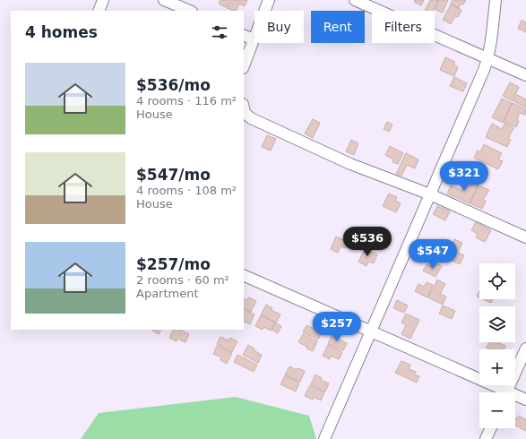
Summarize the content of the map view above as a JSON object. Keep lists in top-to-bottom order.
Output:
{
  "page": {
    "chip": ["Buy", "Rent", "Filters"],
    "heading": "4 homes",
    "list": [
      {
        "name": "$536/mo",
        "note": "4 rooms · 116 m² · House"
      },
      {
        "name": "$547/mo",
        "note": "4 rooms · 108 m² · House"
      },
      {
        "name": "$257/mo",
        "note": "2 rooms · 60 m² · Apartment"
      }
    ],
    "price": [
      "$321",
      "$536",
      "$547",
      "$257"
    ],
    "map_buttons": ["+", "−"]
  }
}
